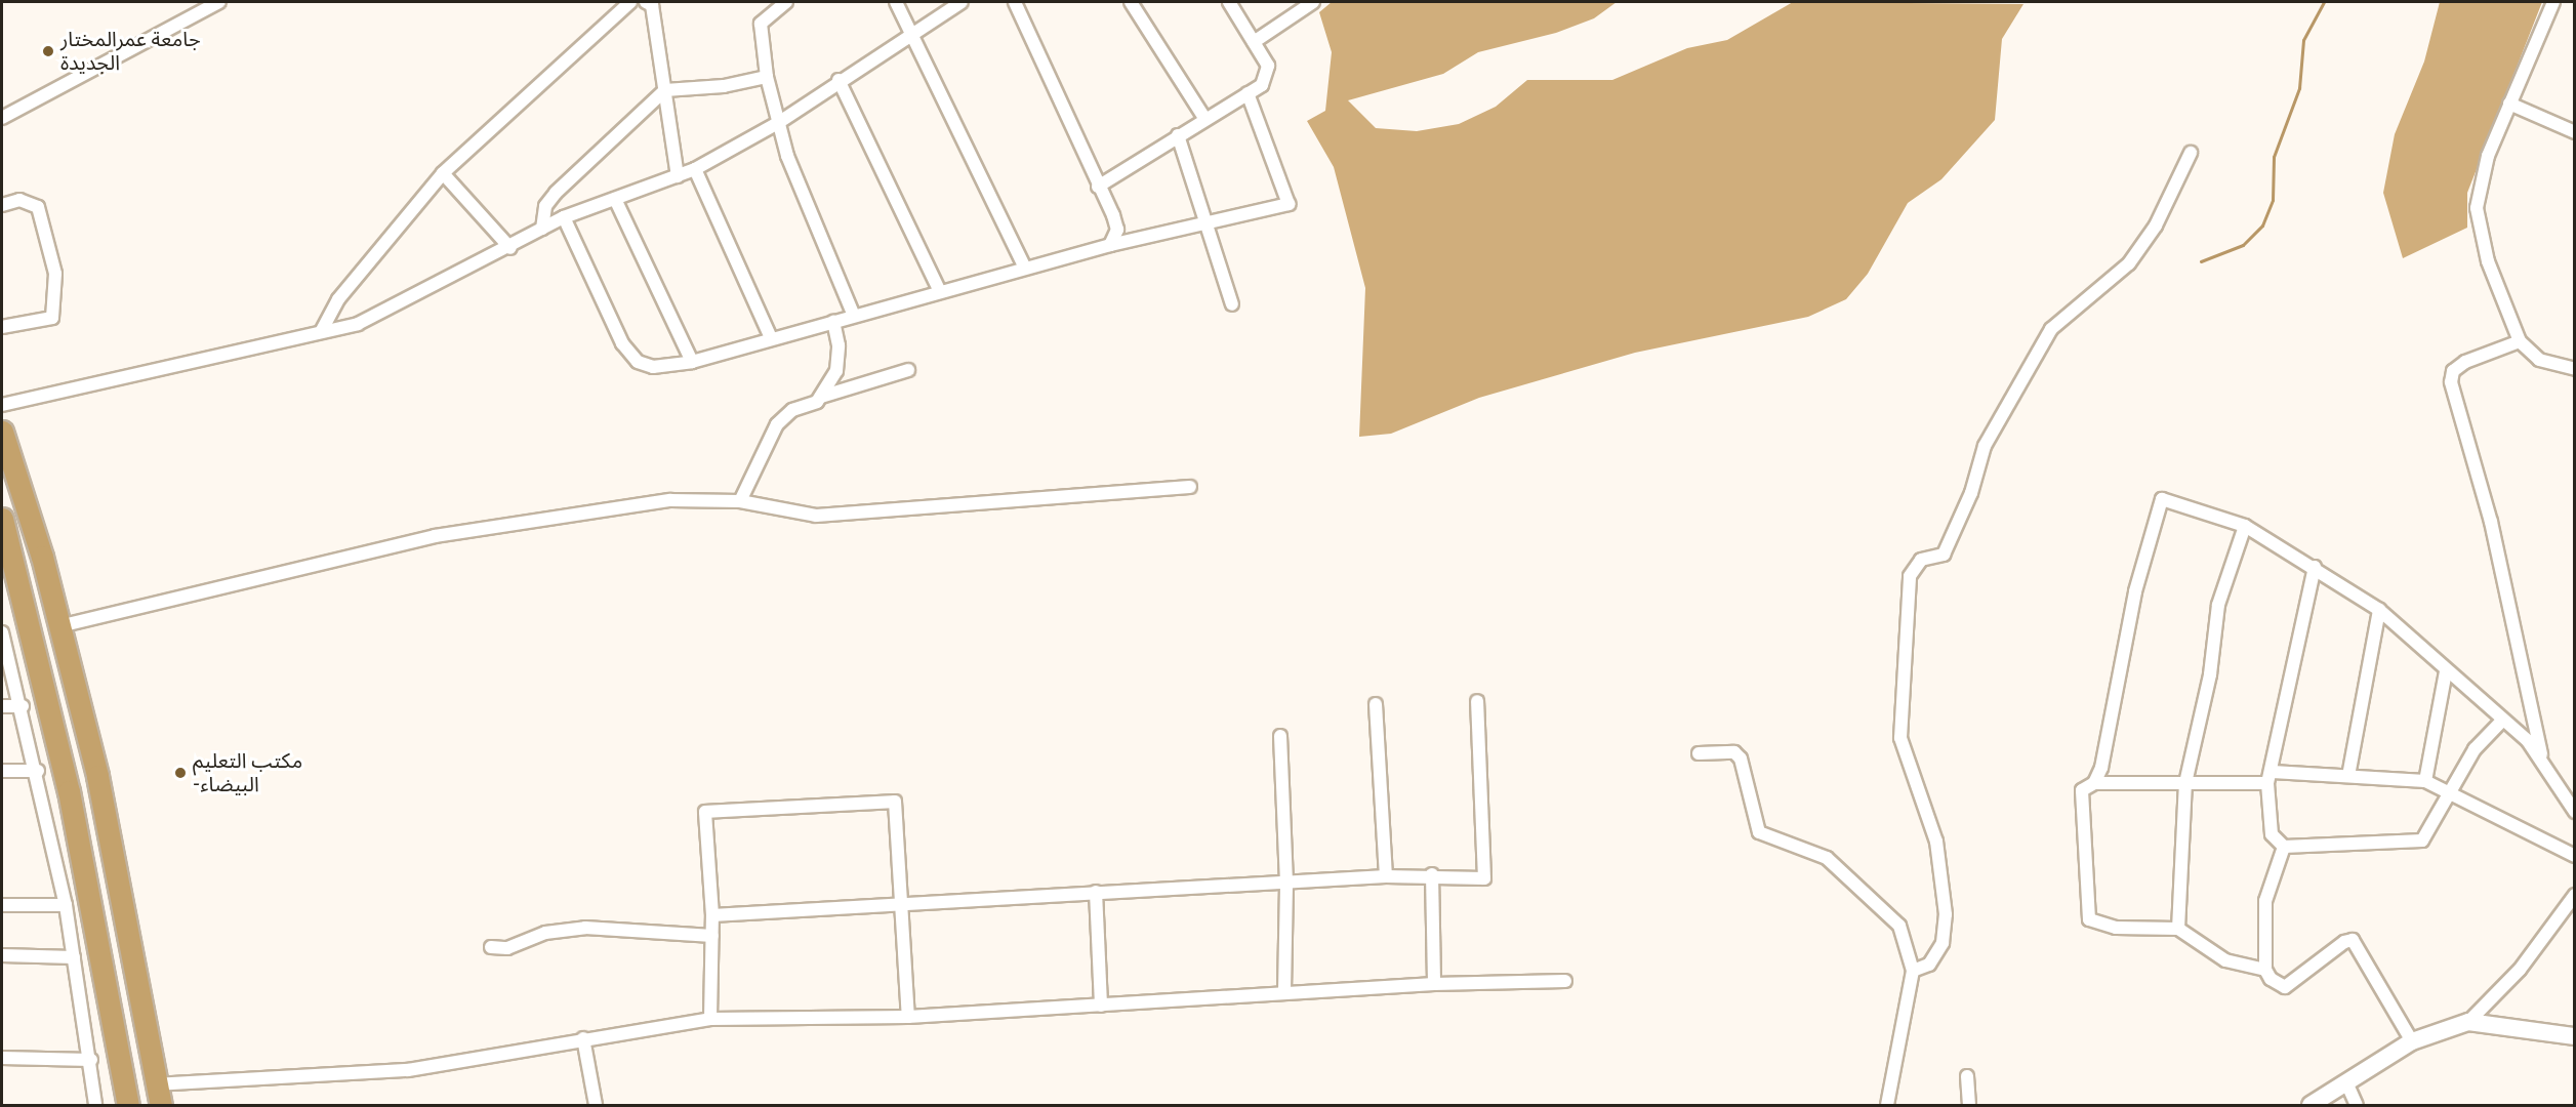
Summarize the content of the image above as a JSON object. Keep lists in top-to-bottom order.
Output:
{
  "places": ["جامعة عمرالمختار الجديدة", "مكتب التعليم -البيضاء"]
}
